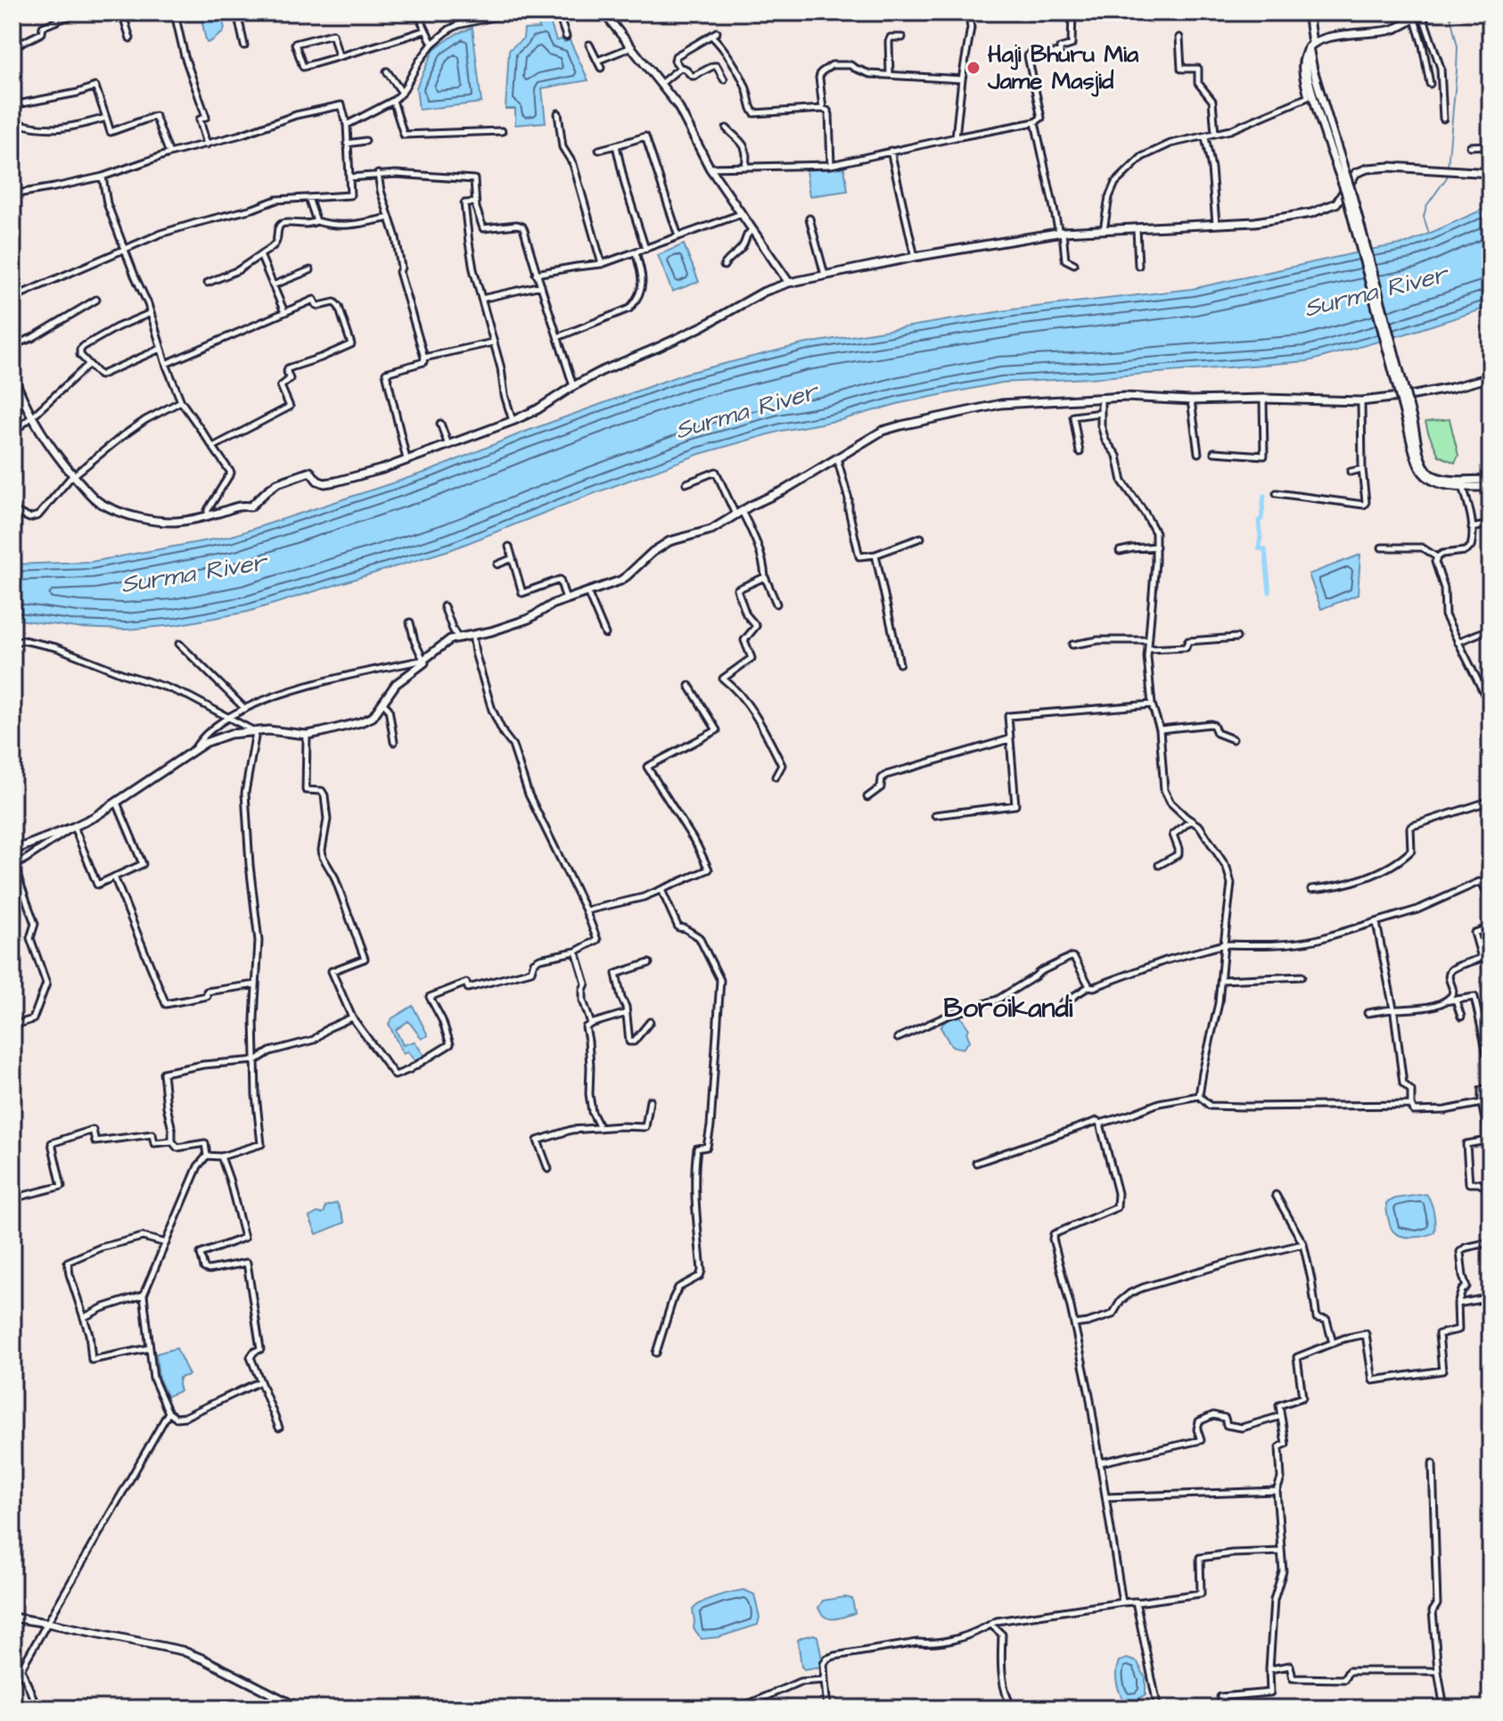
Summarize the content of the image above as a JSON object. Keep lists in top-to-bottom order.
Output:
{
  "districts": ["Boroikandi"],
  "water": ["Surma River"],
  "places": ["Haji Bhuru Mia Jame Masjid"]
}
